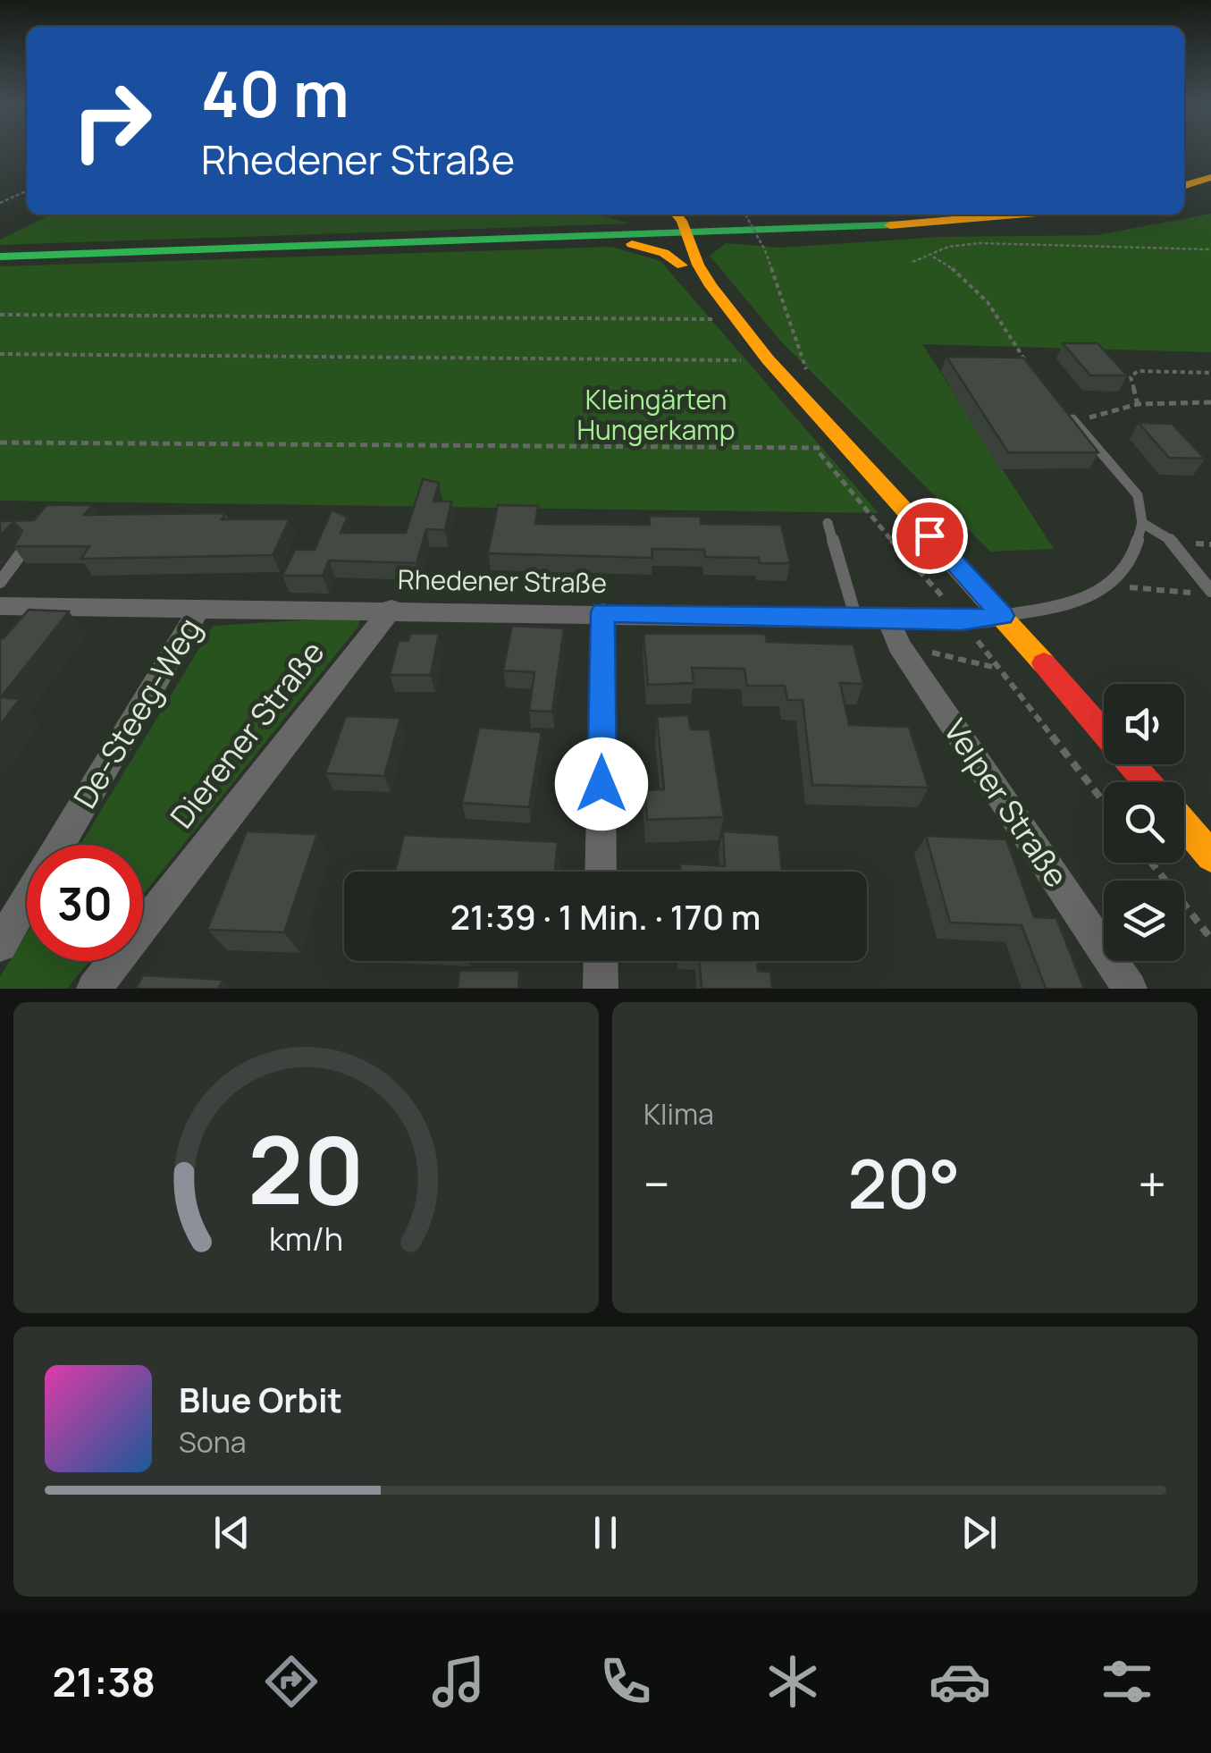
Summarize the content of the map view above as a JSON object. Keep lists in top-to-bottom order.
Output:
{
  "streets": {
    "street": [
      "Rhedener Straße",
      "De-Steeg-Weg",
      "Dierener Straße",
      "Velper Straße"
    ]
  },
  "crossings": [
    ["Rhedener Straße", "De-Steeg-Weg"],
    ["Rhedener Straße", "Dierener Straße"],
    ["Rhedener Straße", "Velper Straße"]
  ],
  "parks": ["Kleingärten Hungerkamp"],
  "page": {
    "turn": ["40 m", "Rhedener Straße"],
    "limit": "30",
    "trip": "21:39 · 1 Min. · 170 m",
    "tile": "Klima",
    "heat": ["−", "20°", "+"],
    "song": ["Blue Orbit", "Sona"],
    "tabs": "21:38",
    "gauge": ["20", "km/h"]
  }
}
